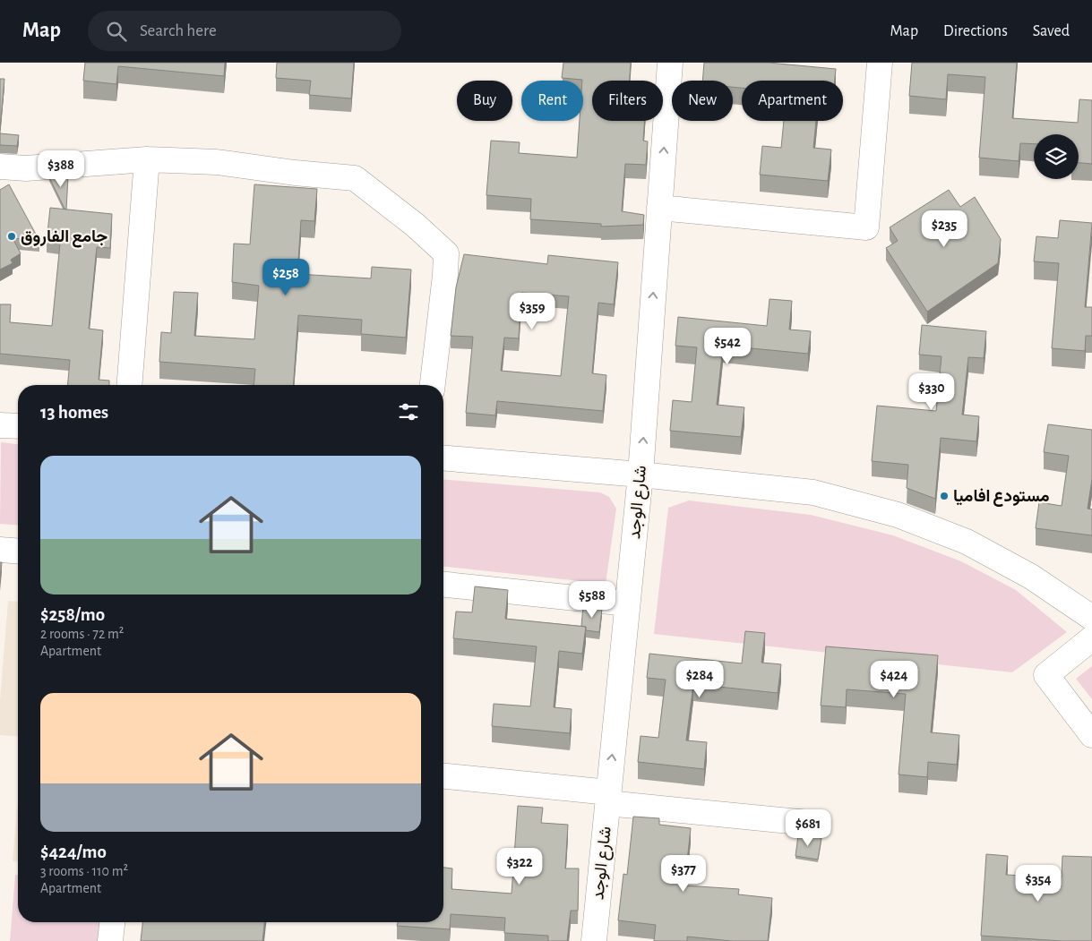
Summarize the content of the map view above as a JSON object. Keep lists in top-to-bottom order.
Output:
{
  "streets": {
    "street": ["شارع الوجد"]
  },
  "one_way": ["شارع الوجد"],
  "places": ["جامع الفاروق", "مستودع افاميا"],
  "page": {
    "header": "Map",
    "search": "Search here",
    "nav": ["Map", "Directions", "Saved"],
    "chip": [
      "Buy",
      "Rent",
      "Filters",
      "New",
      "Apartment"
    ],
    "price": [
      "$388",
      "$235",
      "$258",
      "$359",
      "$542",
      "$330",
      "$588",
      "$284",
      "$424",
      "$681",
      "$322",
      "$377",
      "$354"
    ],
    "heading": "13 homes",
    "list": [
      {
        "name": "$258/mo",
        "note": "2 rooms · 72 m² · Apartment"
      },
      {
        "name": "$424/mo",
        "note": "3 rooms · 110 m² · Apartment"
      }
    ]
  }
}
